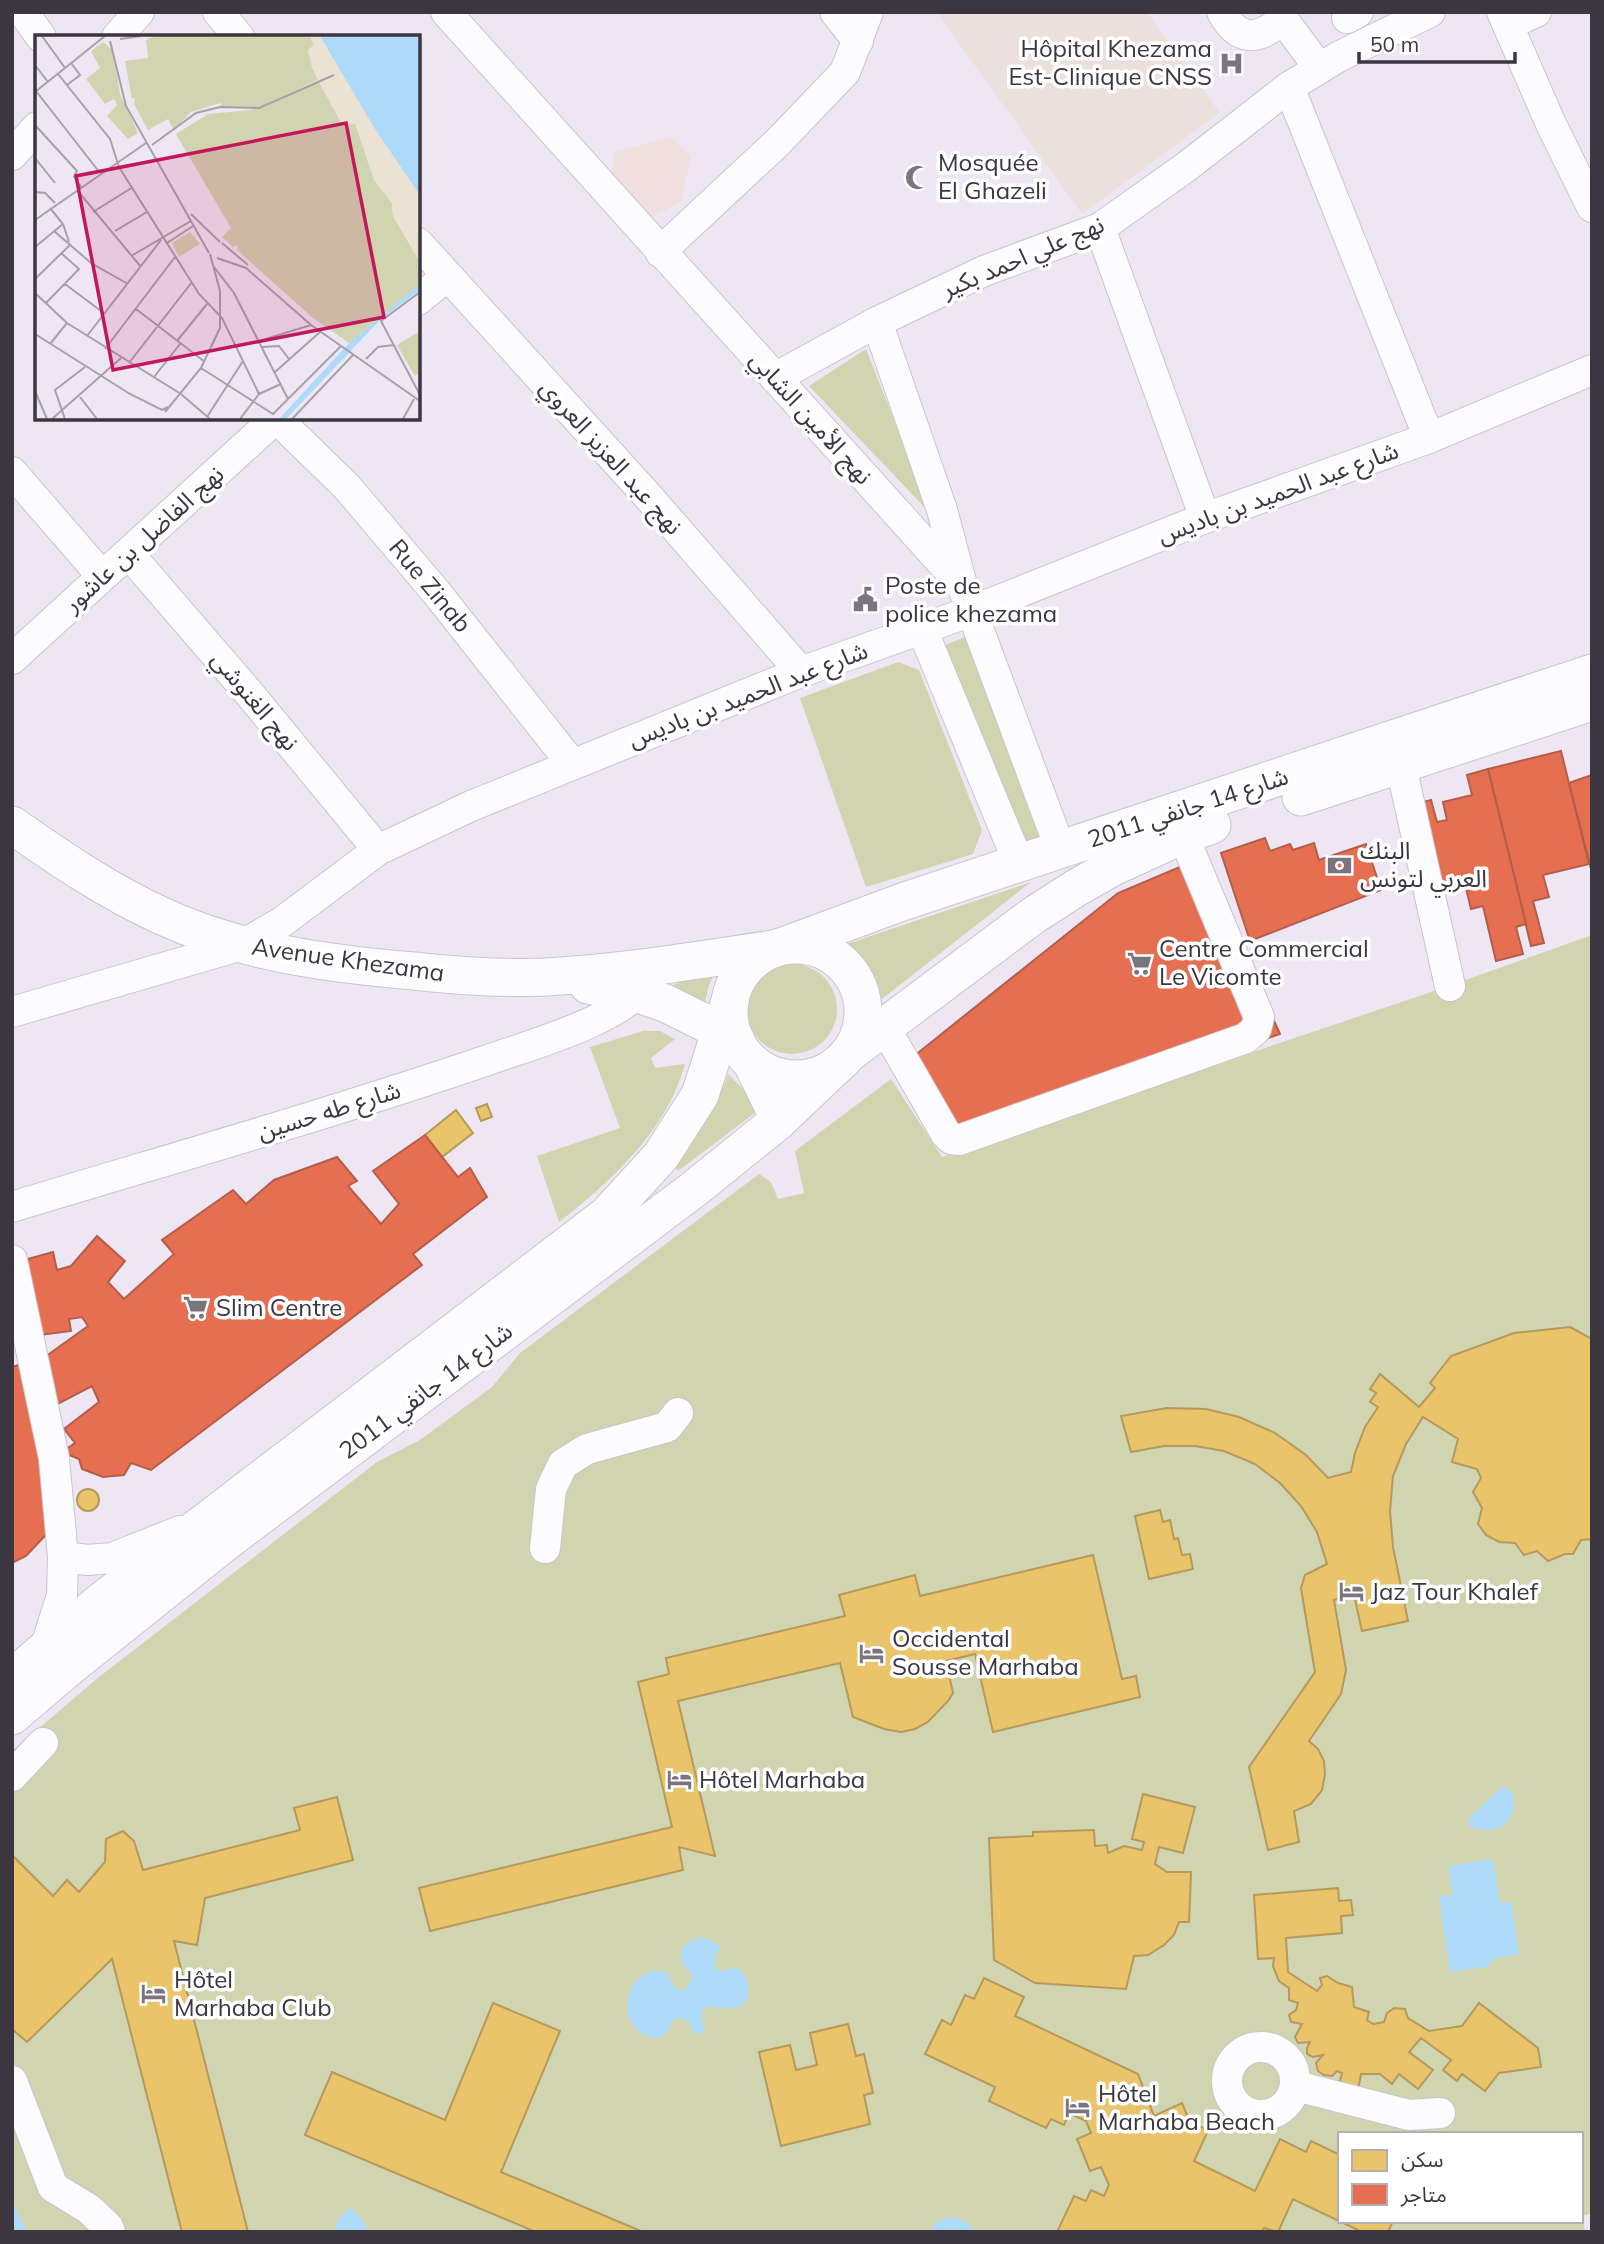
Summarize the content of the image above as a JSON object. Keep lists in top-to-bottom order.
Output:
{
  "streets": {
    "main road": ["شارع 14 جانفي 2011", "Avenue Khezama"],
    "street": [
      "نهج علي احمد بكير",
      "نهج الأمين الشابي",
      "نهج عبد العزيز العروي",
      "شارع عبد الحميد بن باديس",
      "نهج الفاضل بن عاشور",
      "Rue Zinab",
      "نهج الغنوشي",
      "شارع طه حسين"
    ]
  },
  "crossings": [
    ["نهج علي احمد بكير", "نهج الأمين الشابي"],
    ["نهج الأمين الشابي", "شارع عبد الحميد بن باديس"],
    ["نهج عبد العزيز العروي", "شارع عبد الحميد بن باديس"],
    ["شارع عبد الحميد بن باديس", "Rue Zinab"],
    ["شارع عبد الحميد بن باديس", "نهج الغنوشي"],
    ["شارع عبد الحميد بن باديس", "Avenue Khezama"],
    ["نهج الفاضل بن عاشور", "نهج الغنوشي"],
    ["شارع 14 جانفي 2011", "Avenue Khezama"],
    ["Avenue Khezama", "شارع طه حسين"]
  ],
  "places": {
    "hospital": ["Hôpital Khezama Est-Clinique CNSS"],
    "mosque": ["Mosquée El Ghazeli"],
    "public building": ["Poste de police khezama"],
    "bank": ["البنك العربي لتونس"],
    "supermarket": ["Centre Commercial Le Vicomte", "Slim Centre"],
    "hotel": [
      "Jaz Tour Khalef",
      "Occidental Sousse Marhaba",
      "Hôtel Marhaba",
      "Hôtel Marhaba Club",
      "Hôtel Marhaba Beach"
    ]
  },
  "legend": ["سكن", "متاجر"],
  "scale_bar": "50 m"
}
